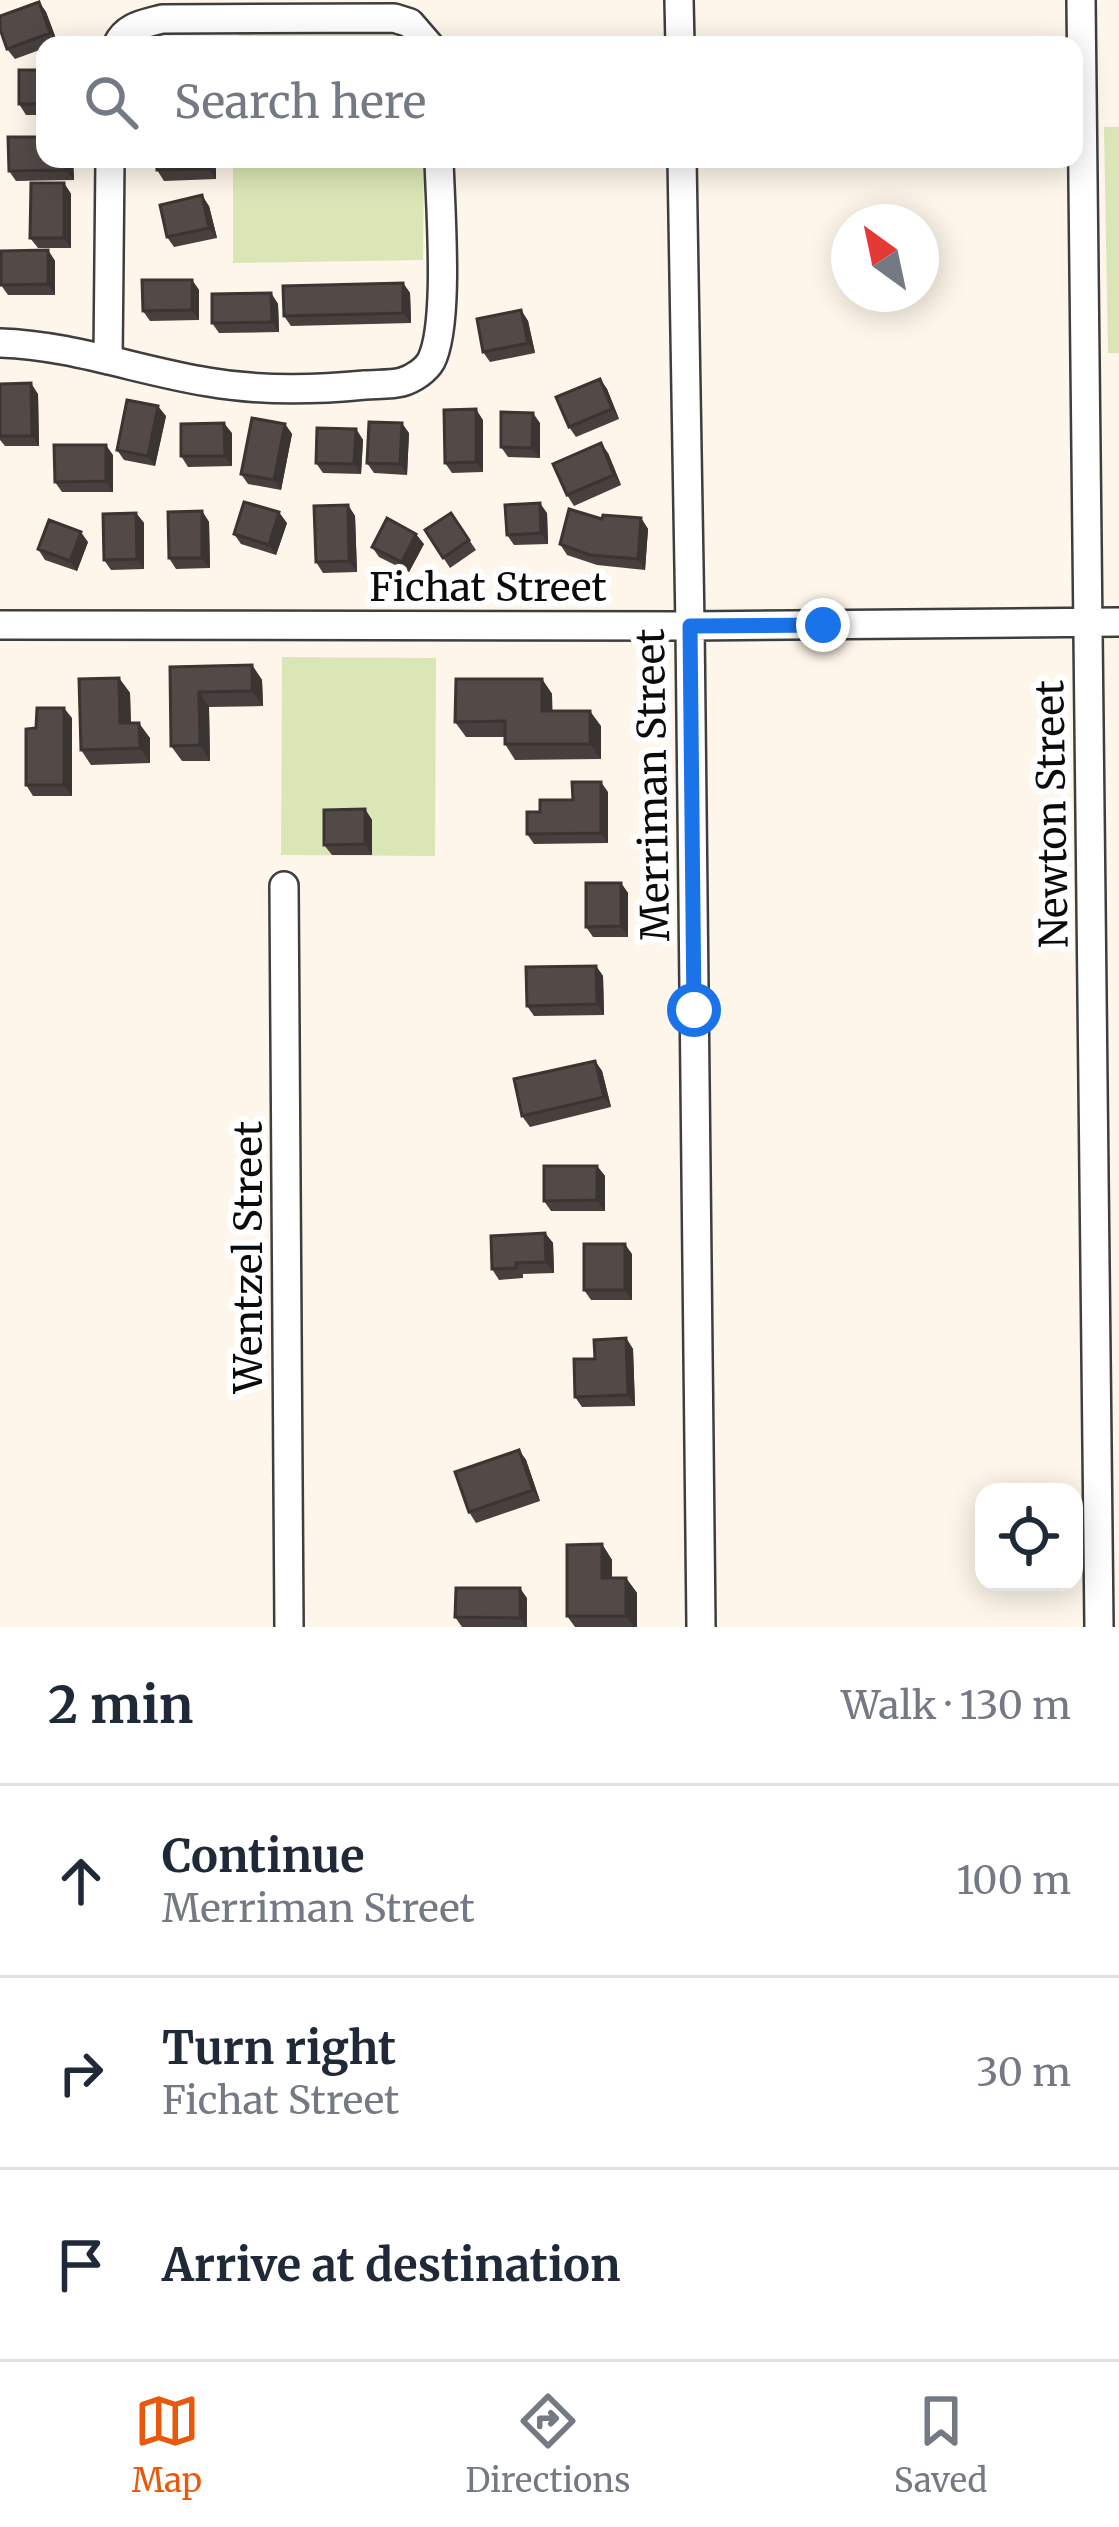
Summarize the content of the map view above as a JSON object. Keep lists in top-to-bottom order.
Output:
{
  "streets": {
    "street": [
      "Fichat Street",
      "Merriman Street",
      "Newton Street",
      "Wentzel Street"
    ]
  },
  "crossings": [
    ["Fichat Street", "Merriman Street"],
    ["Fichat Street", "Newton Street"]
  ],
  "north": "top left",
  "page": {
    "search": "Search here",
    "heading": ["2 min", "Walk · 130 m"],
    "list": [
      ["Continue", "Merriman Street", "100 m"],
      ["Turn right", "Fichat Street", "30 m"],
      "Arrive at destination"
    ],
    "nav": ["Map", "Directions", "Saved"]
  }
}
